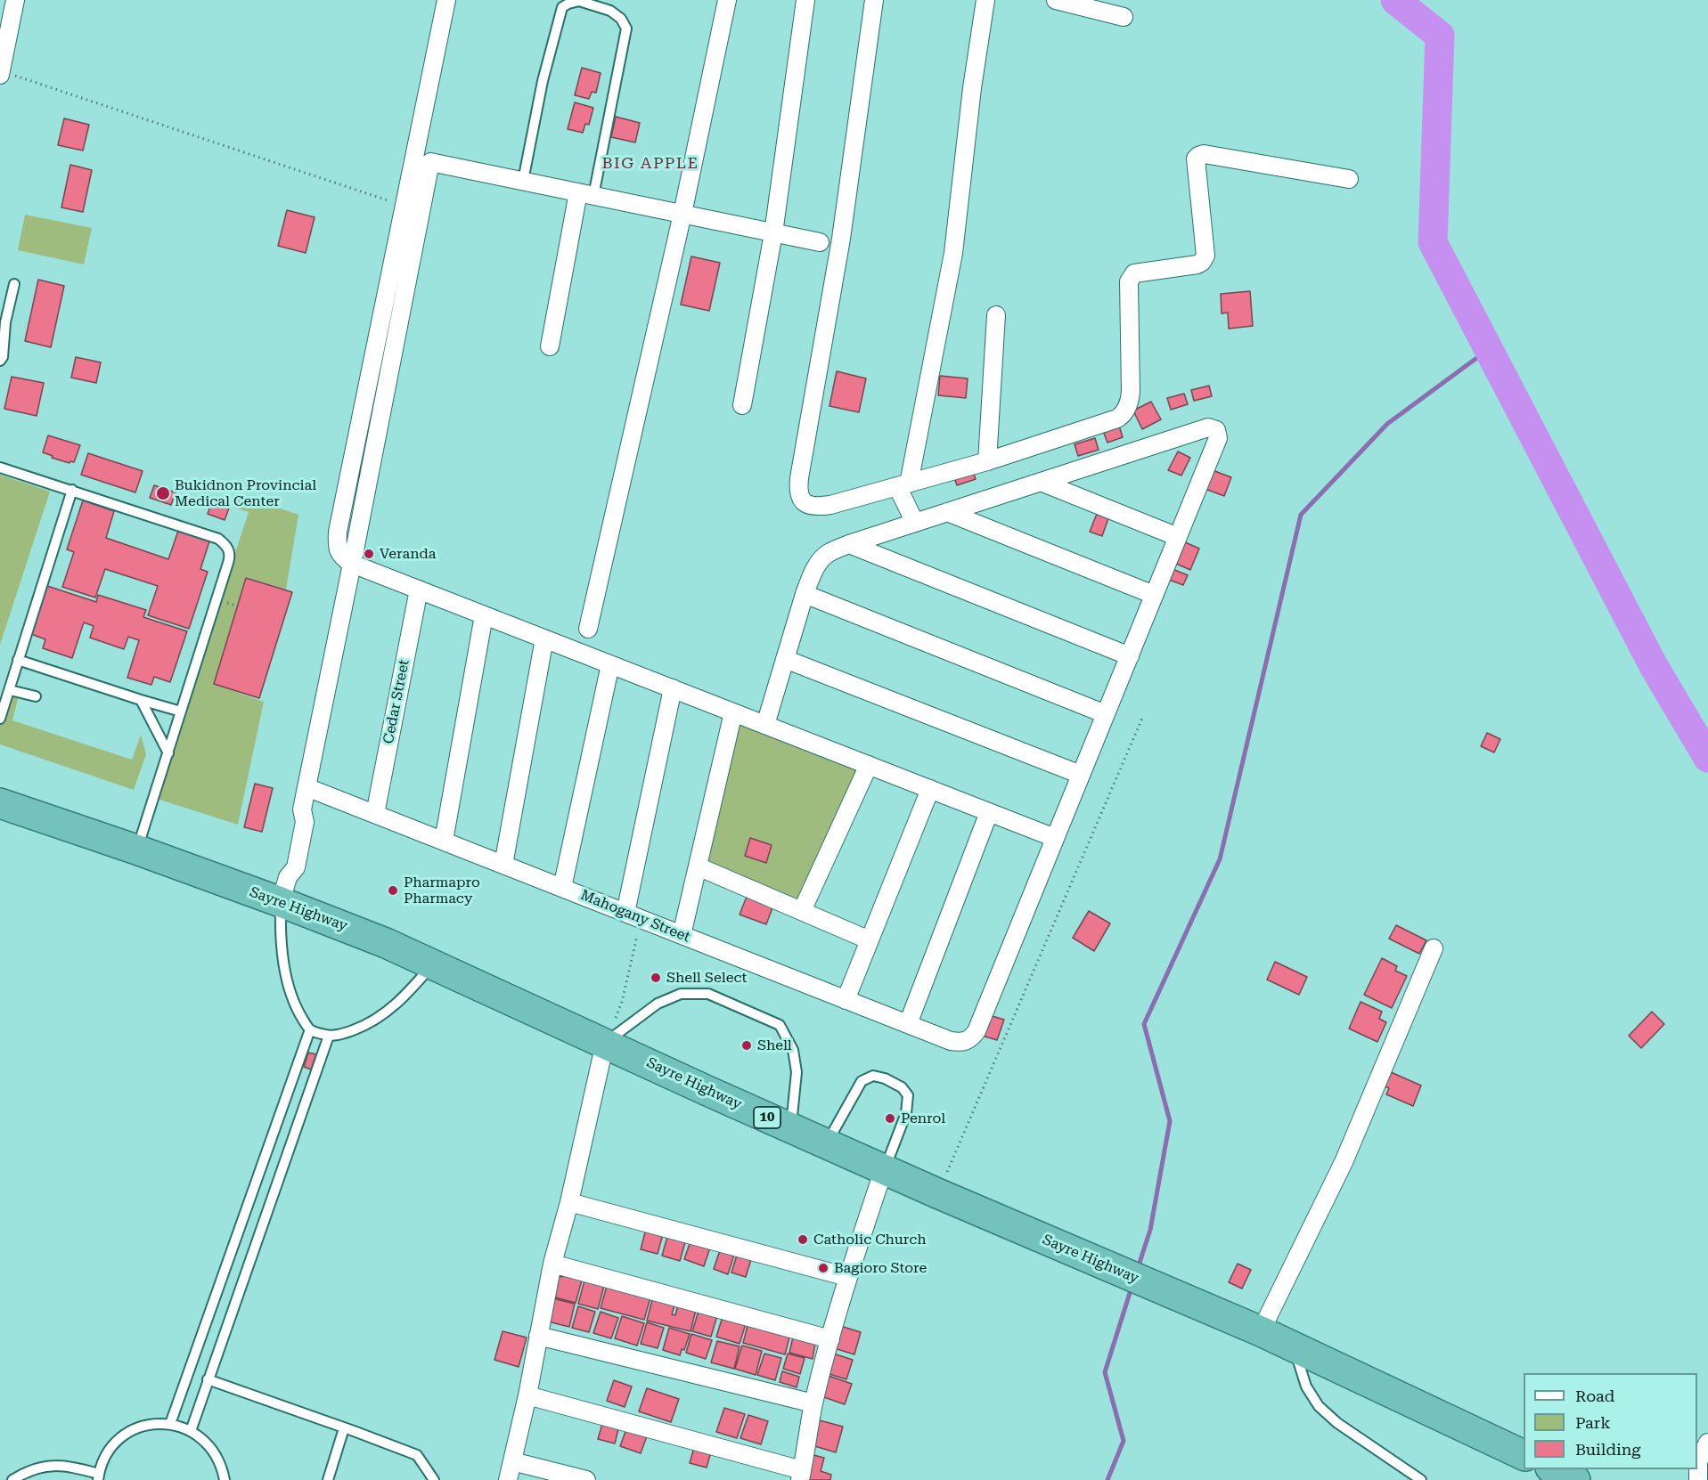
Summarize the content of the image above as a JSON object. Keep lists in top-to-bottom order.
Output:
{
  "streets": {
    "highway": ["Sayre Highway", "10"],
    "street": ["Cedar Street", "Mahogany Street"]
  },
  "crossings": [
    ["Cedar Street", "Mahogany Street"]
  ],
  "districts": ["BIG APPLE"],
  "places": [
    "Bukidnon Provincial Medical Center",
    "Veranda",
    "Pharmapro Pharmacy",
    "Shell Select",
    "Shell",
    "Penrol",
    "Catholic Church",
    "Bagioro Store"
  ],
  "legend": ["Road", "Park", "Building"]
}
